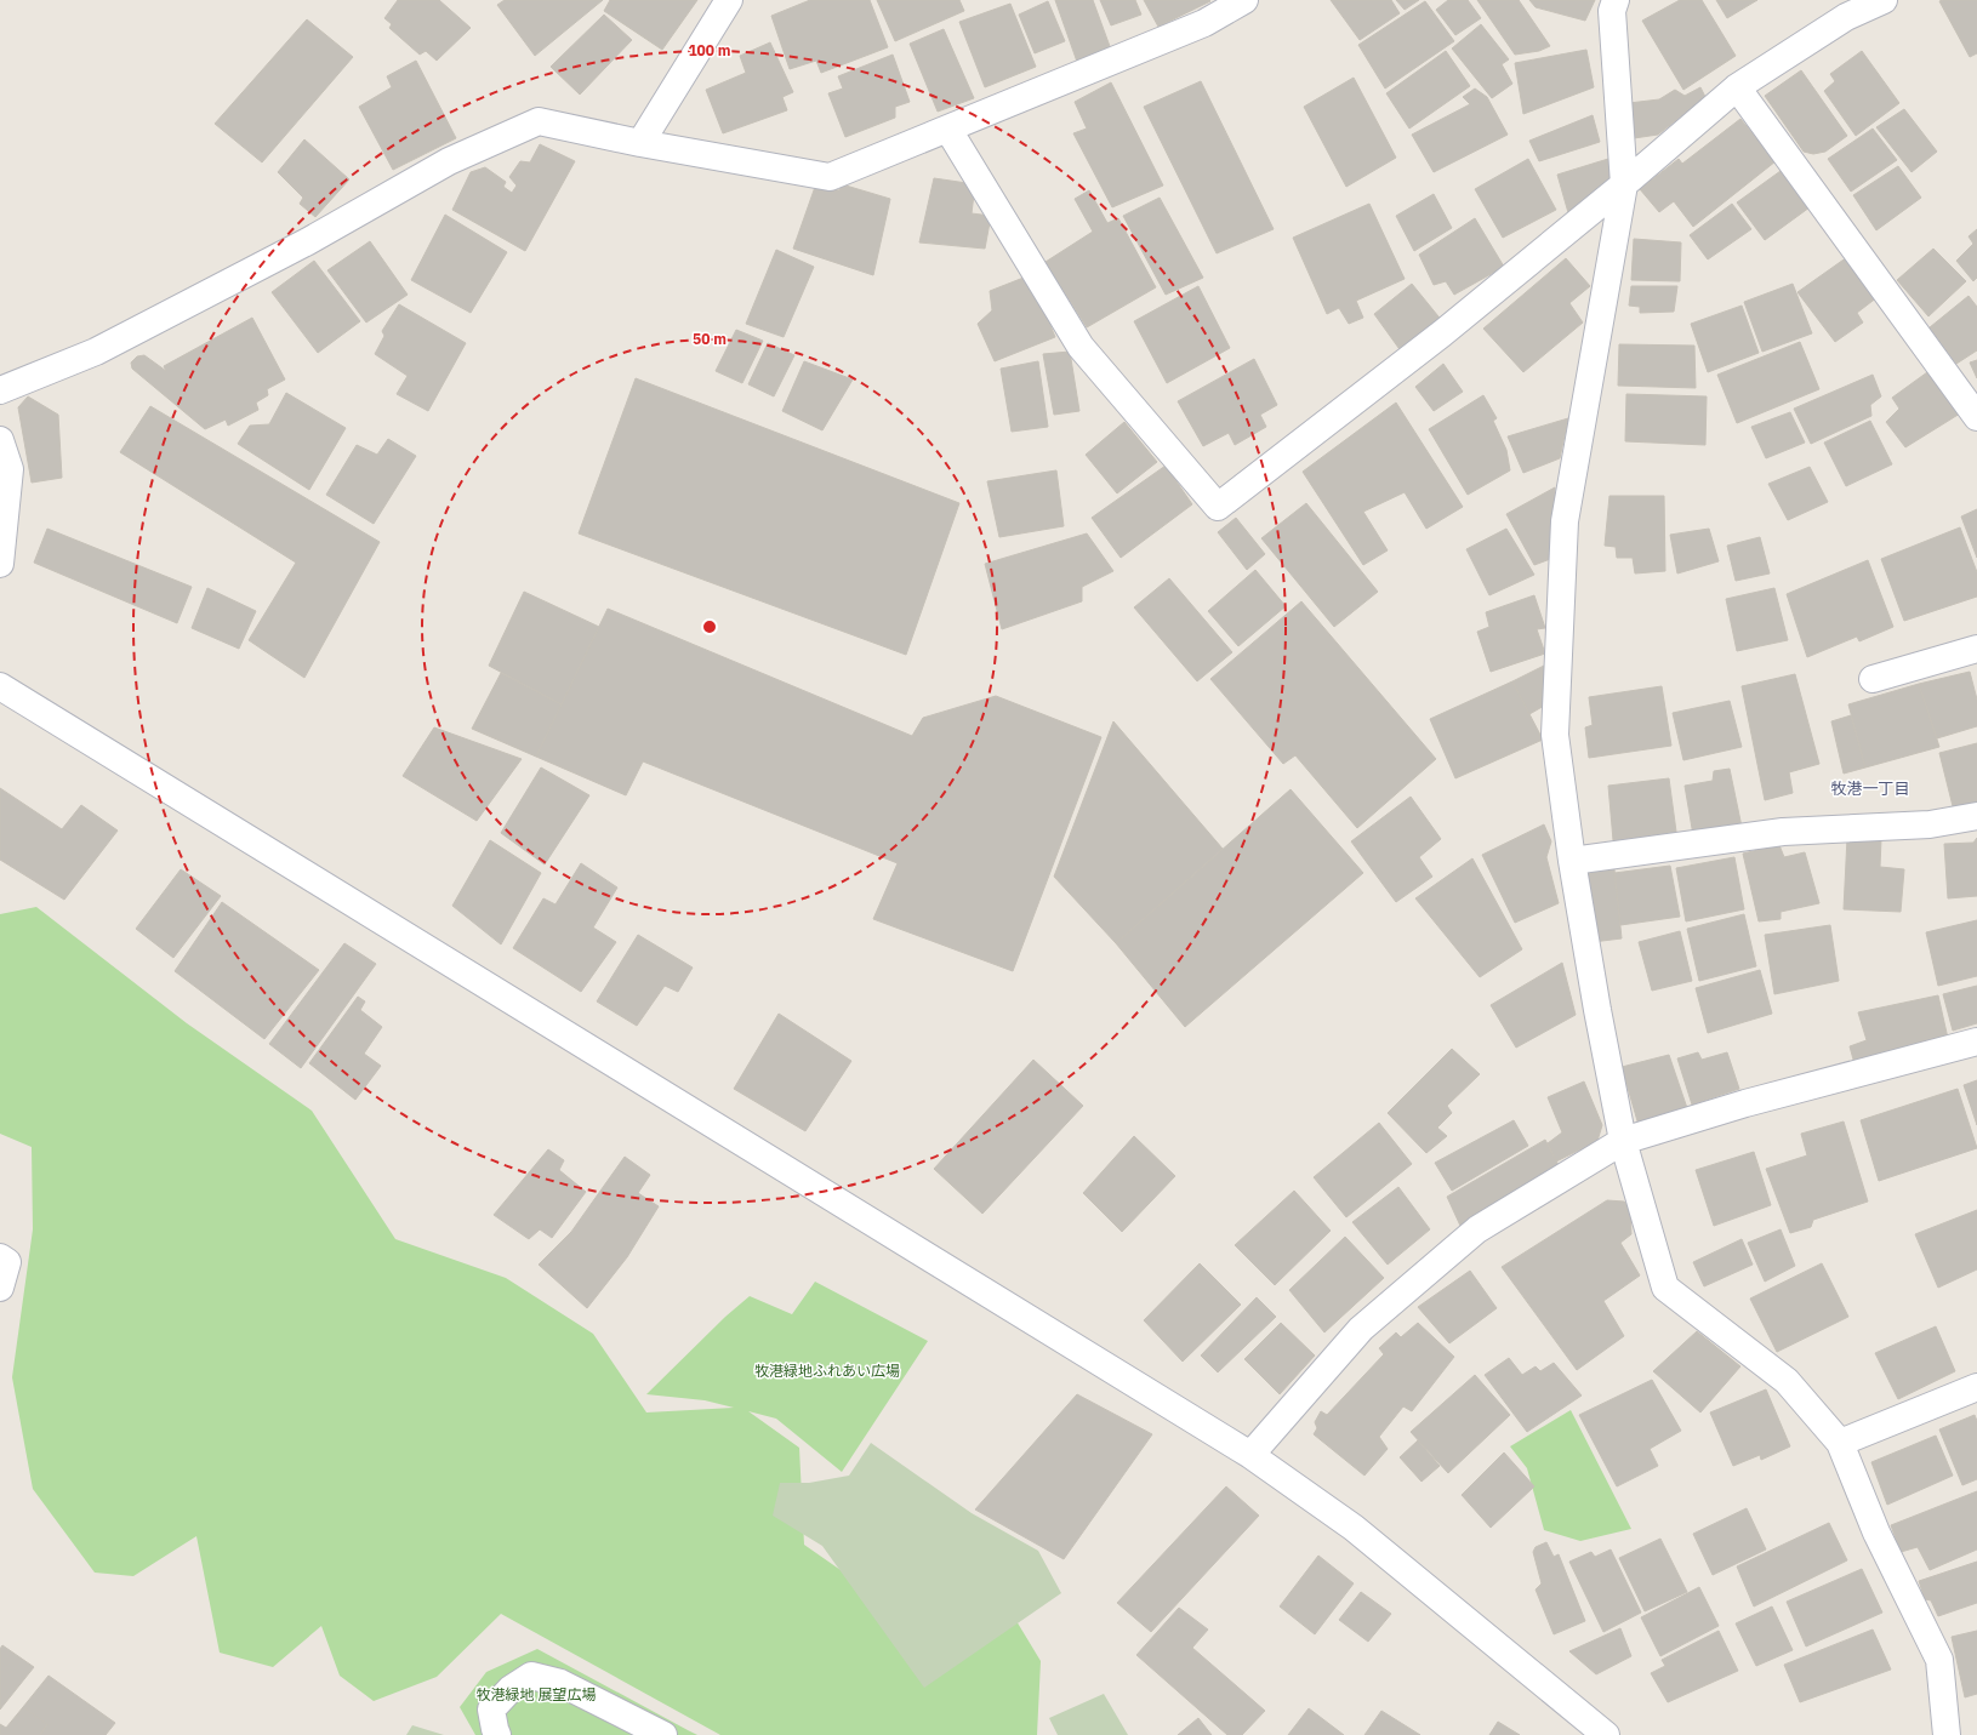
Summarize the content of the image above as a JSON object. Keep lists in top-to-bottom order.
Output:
{
  "districts": ["牧港一丁目"],
  "parks": ["牧港緑地ふれあい広場", "牧港緑地 展望広場"],
  "rings": ["100 m", "50 m"]
}
